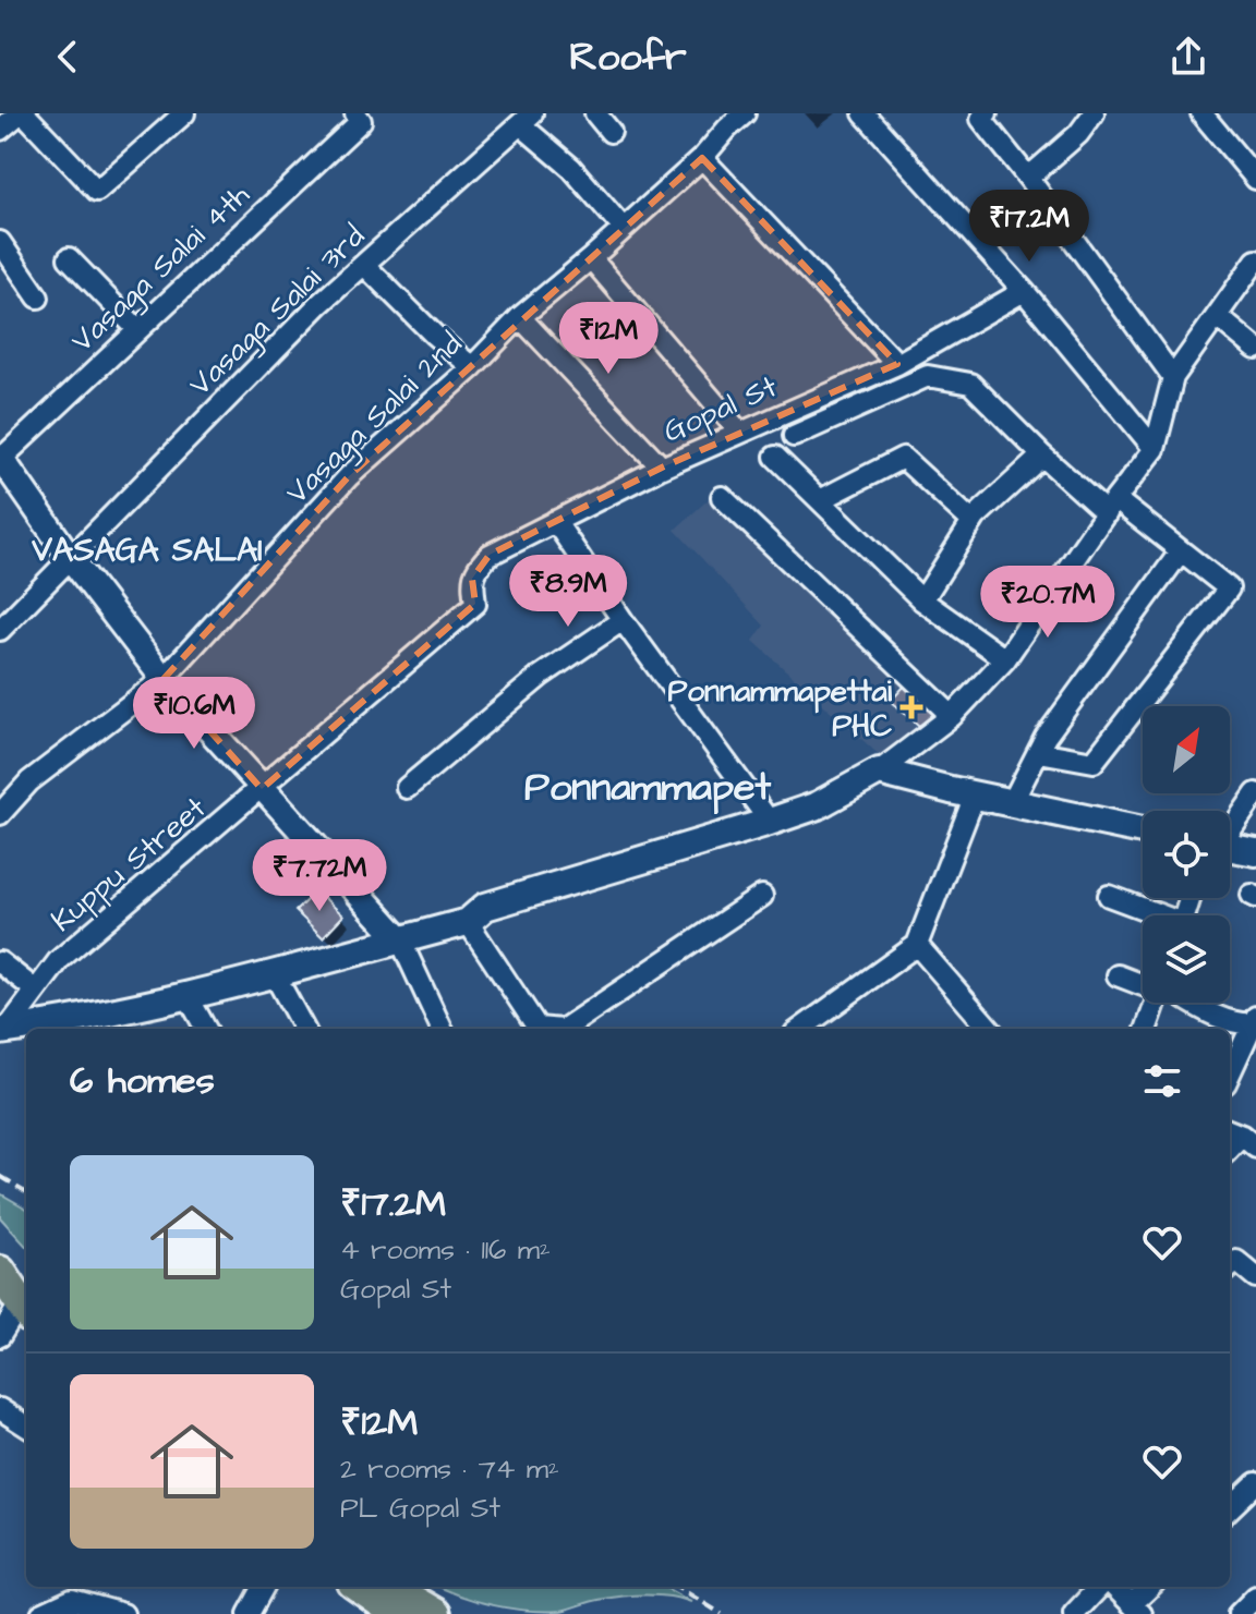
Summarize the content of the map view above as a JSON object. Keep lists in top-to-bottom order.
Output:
{
  "streets": {
    "street": [
      "Vasaga Salai 4th",
      "Vasaga Salai 3rd",
      "Gopal St",
      "Vasaga Salai 2nd",
      "Kuppu Street"
    ]
  },
  "crossings": [
    ["Gopal St", "Kuppu Street"]
  ],
  "districts": ["VASAGA SALAI", "Ponnammapet"],
  "places": {
    "health": ["Ponnammapettai PHC"]
  },
  "north": "top right",
  "page": {
    "header": "Roofr",
    "price": [
      "₹17.2M",
      "₹12M",
      "₹8.9M",
      "₹20.7M",
      "₹10.6M",
      "₹7.72M"
    ],
    "heading": "6 homes",
    "list": [
      {
        "name": "₹17.2M",
        "note": "4 rooms · 116 m² · Gopal St"
      },
      {
        "name": "₹12M",
        "note": "2 rooms · 74 m² · PL Gopal St"
      }
    ]
  }
}
